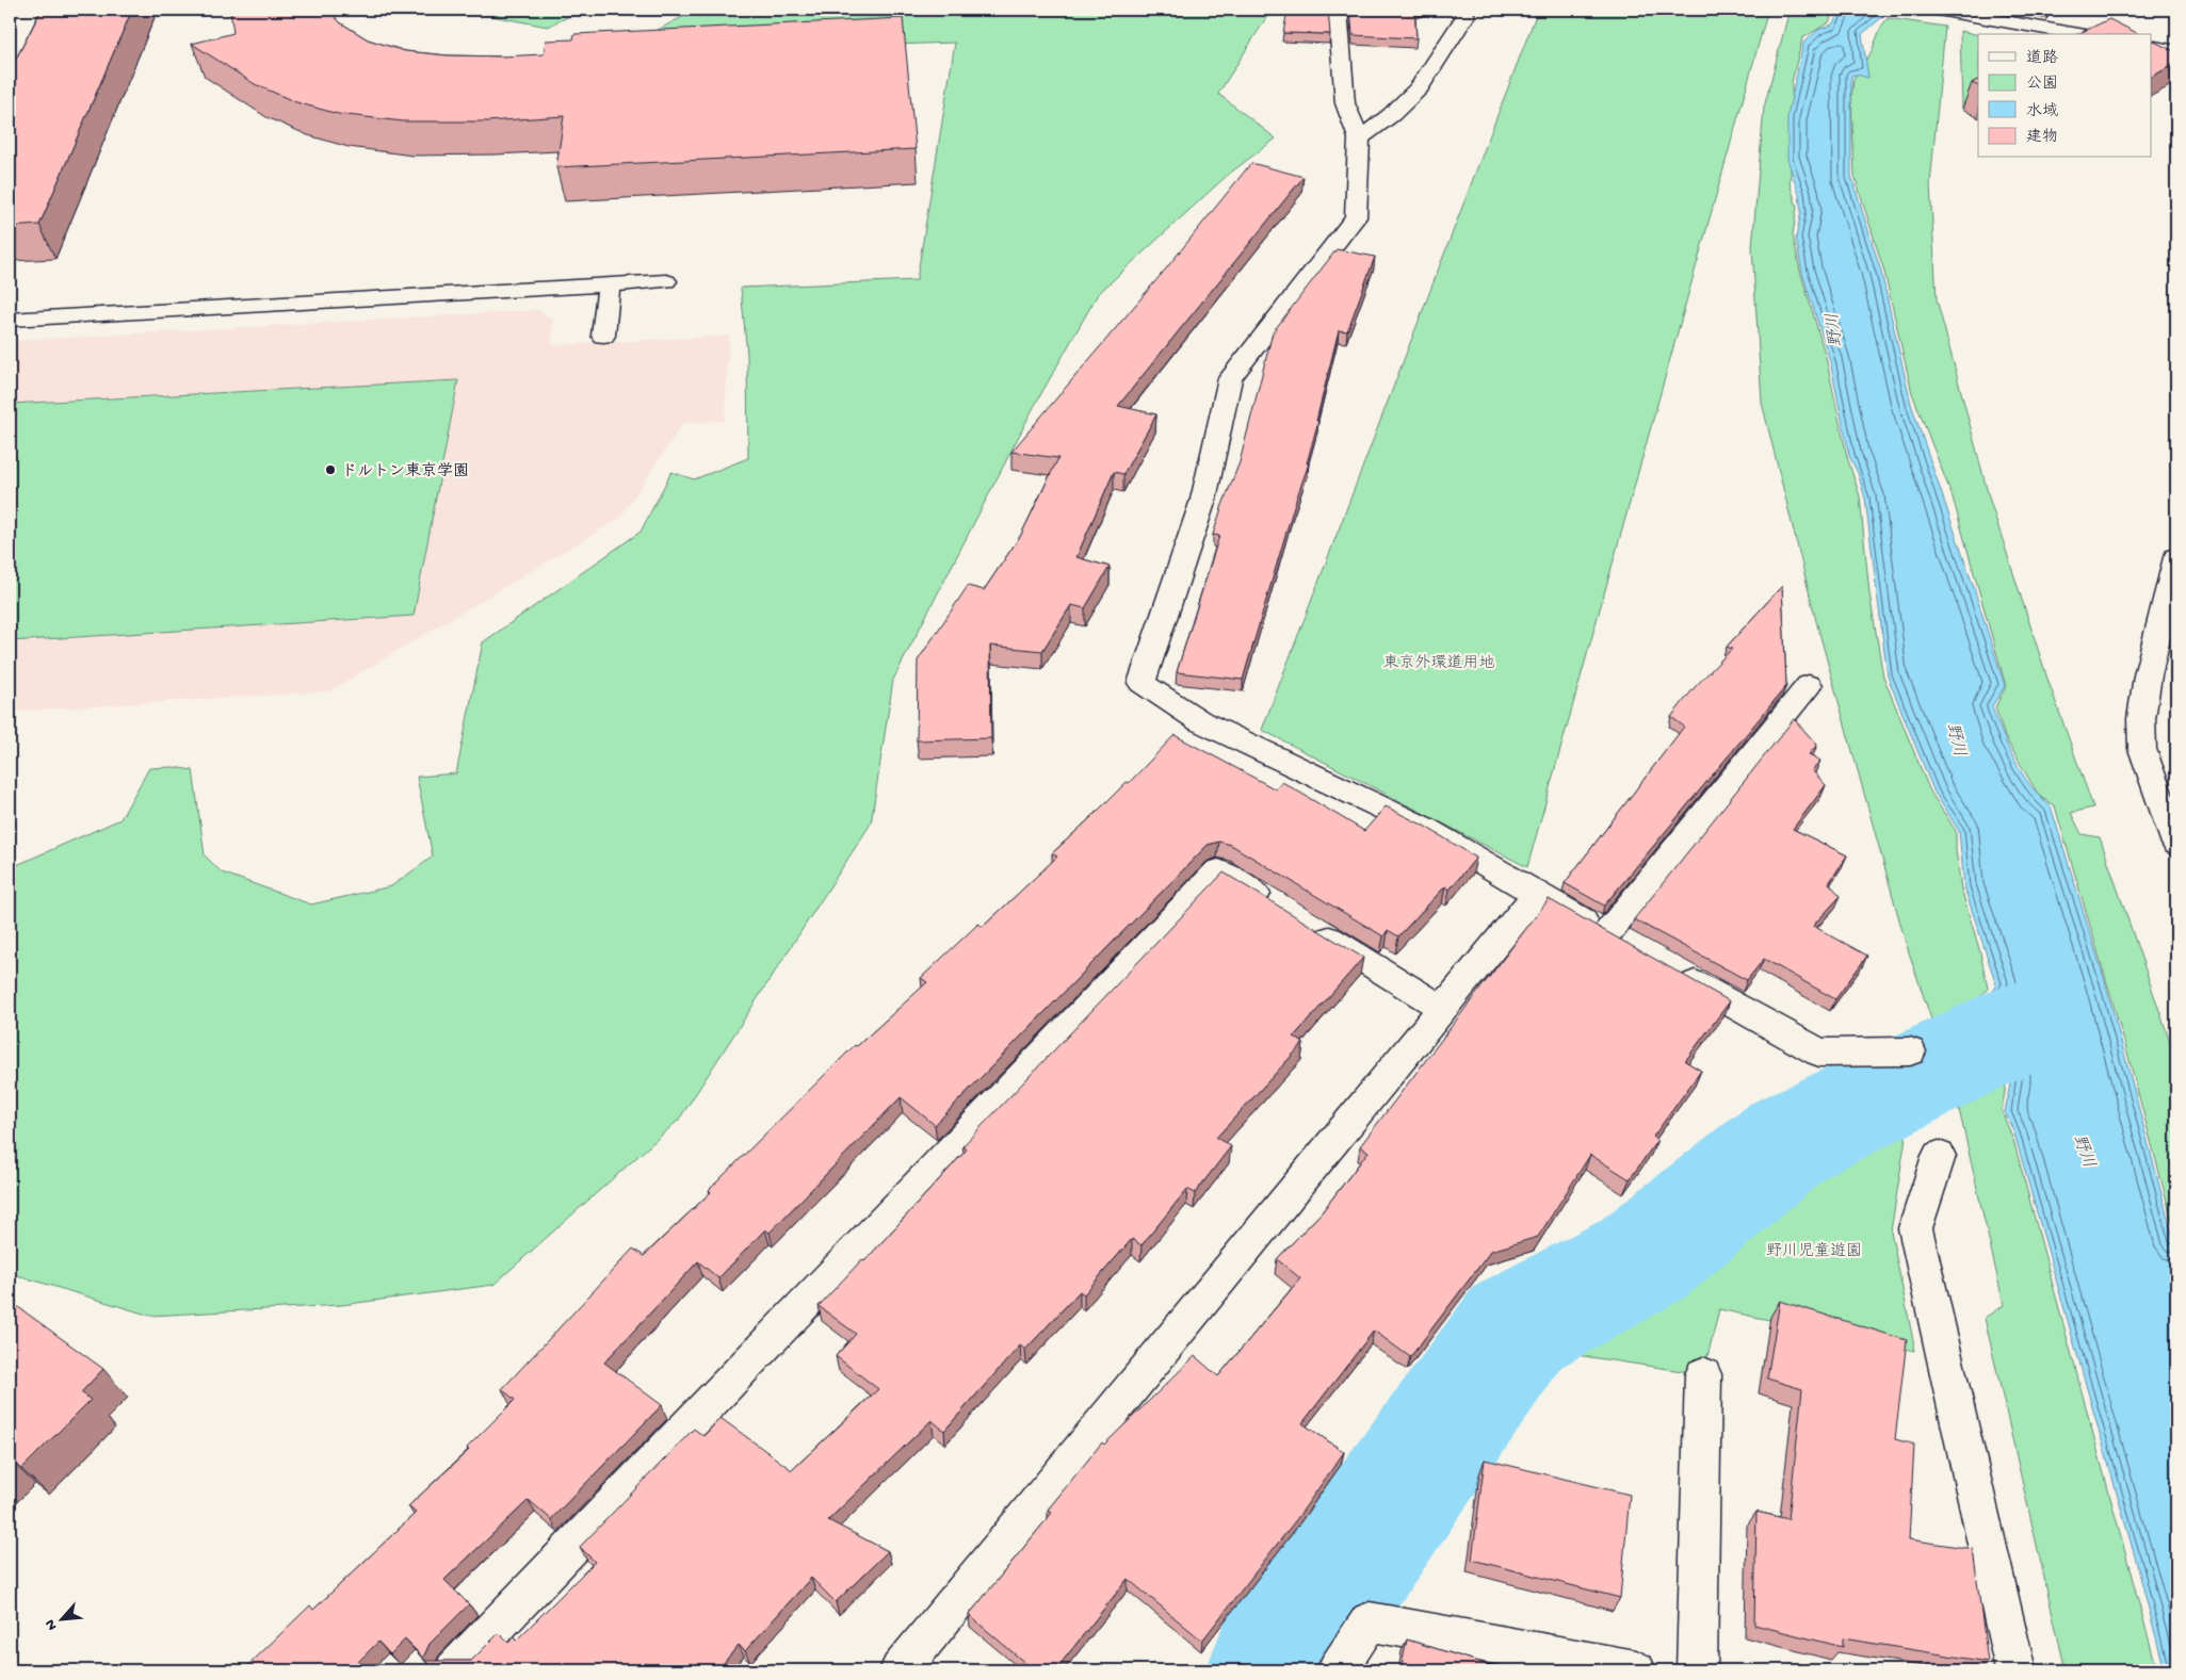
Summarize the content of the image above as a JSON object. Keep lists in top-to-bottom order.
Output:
{
  "water": ["野川"],
  "parks": ["東京外環道用地", "野川児童遊園"],
  "places": ["ドルトン東京学園"],
  "legend": [
    "道路",
    "公園",
    "水域",
    "建物"
  ],
  "north": "bottom left"
}
